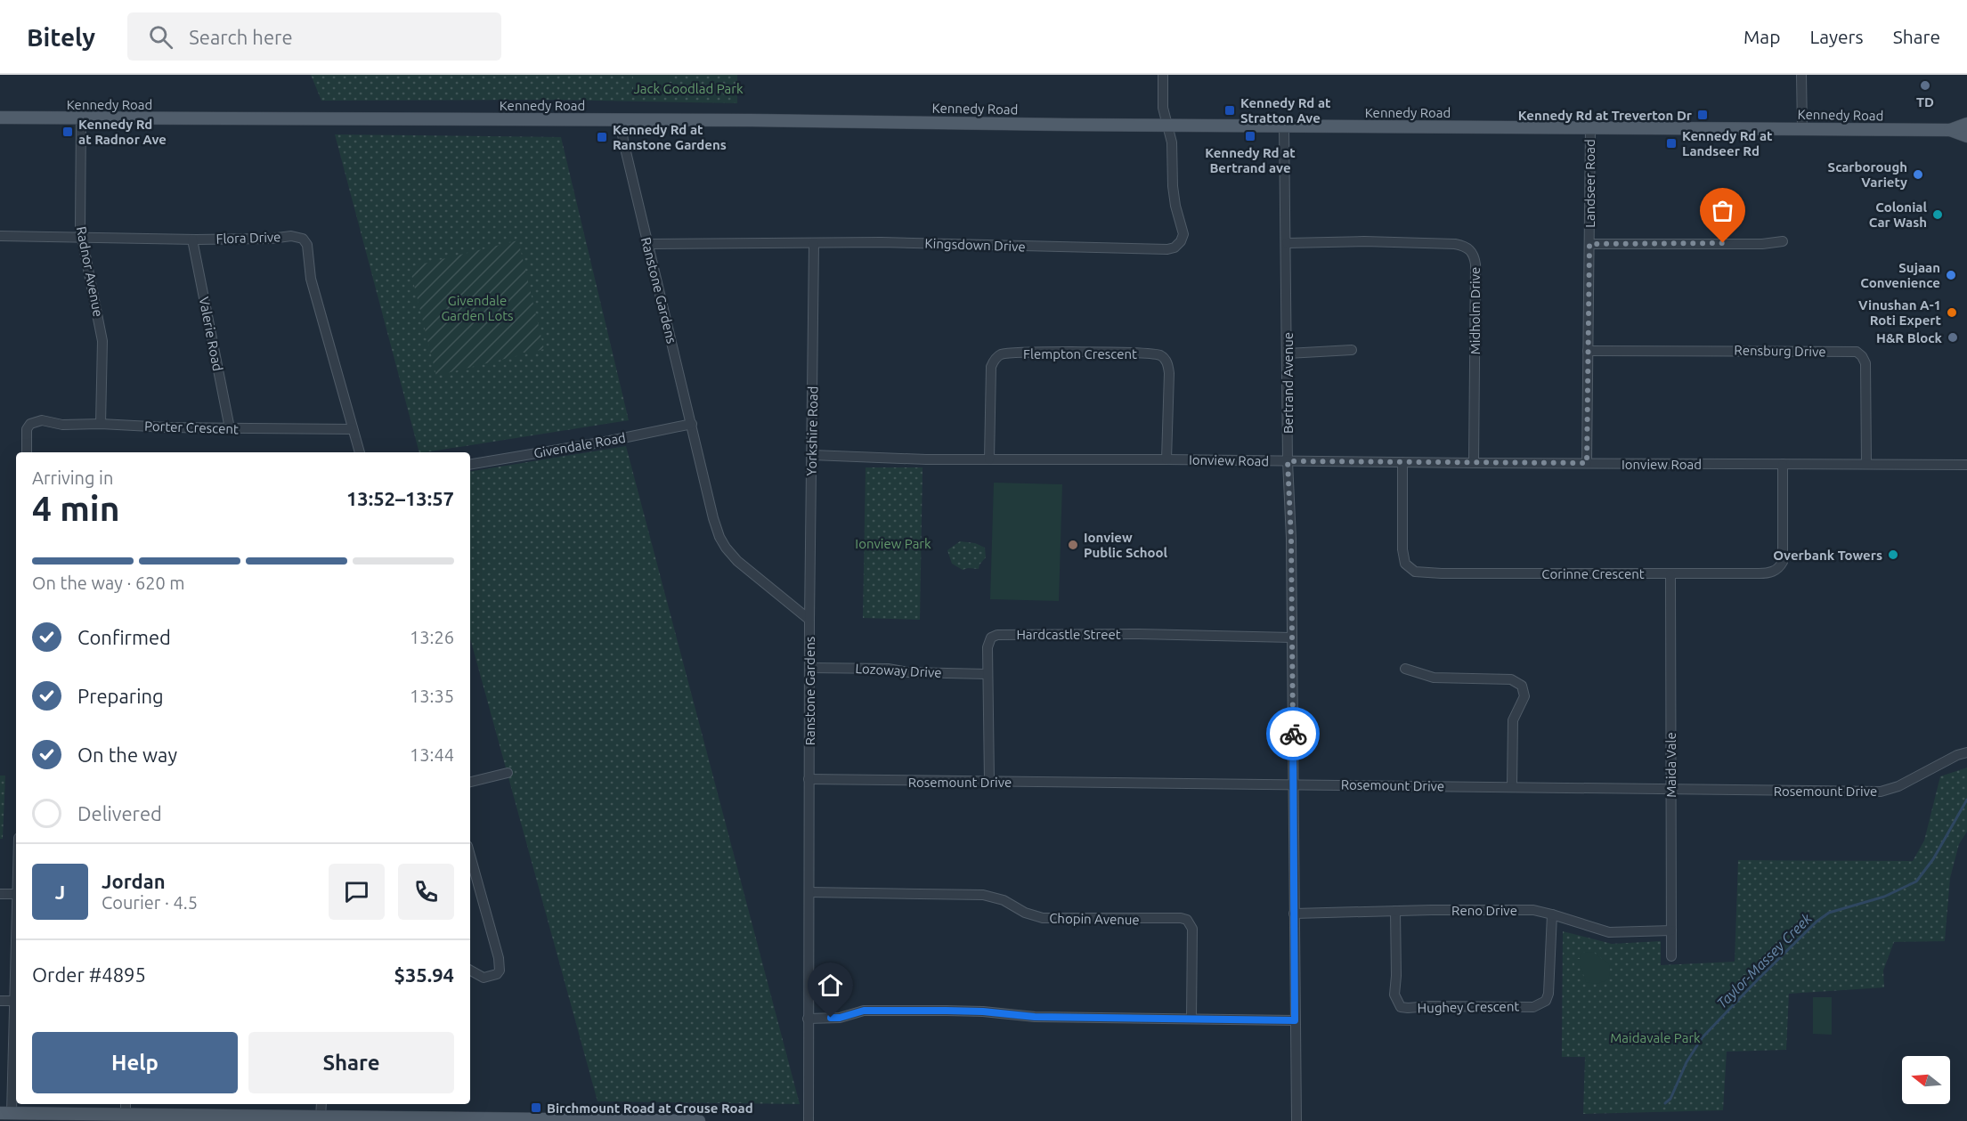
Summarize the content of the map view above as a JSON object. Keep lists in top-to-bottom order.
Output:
{
  "streets": {
    "main road": ["Kennedy Road"],
    "street": [
      "Landseer Road",
      "Flora Drive",
      "Kingsdown Drive",
      "Radnor Avenue",
      "Ranstone Gardens",
      "Midholm Drive",
      "Valerie Road",
      "Rensburg Drive",
      "Flempton Crescent",
      "Bertrand Avenue",
      "Porter Crescent",
      "Yorkshire Road",
      "Givendale Road",
      "Ionview Road",
      "Corinne Crescent",
      "Hardcastle Street",
      "Lozoway Drive",
      "Maida Vale",
      "Rosemount Drive",
      "Reno Drive",
      "Chopin Avenue",
      "Hughey Crescent"
    ]
  },
  "crossings": [
    ["Kennedy Road", "Landseer Road"],
    ["Kennedy Road", "Kingsdown Drive"],
    ["Kennedy Road", "Radnor Avenue"],
    ["Kennedy Road", "Ranstone Gardens"],
    ["Kennedy Road", "Bertrand Avenue"],
    ["Landseer Road", "Rensburg Drive"],
    ["Landseer Road", "Ionview Road"],
    ["Flora Drive", "Radnor Avenue"],
    ["Flora Drive", "Valerie Road"],
    ["Flora Drive", "Porter Crescent"],
    ["Kingsdown Drive", "Ranstone Gardens"],
    ["Kingsdown Drive", "Yorkshire Road"],
    ["Radnor Avenue", "Porter Crescent"],
    ["Ranstone Gardens", "Yorkshire Road"],
    ["Ranstone Gardens", "Givendale Road"],
    ["Ranstone Gardens", "Lozoway Drive"],
    ["Ranstone Gardens", "Rosemount Drive"],
    ["Ranstone Gardens", "Chopin Avenue"],
    ["Midholm Drive", "Bertrand Avenue"],
    ["Midholm Drive", "Ionview Road"],
    ["Valerie Road", "Porter Crescent"],
    ["Rensburg Drive", "Ionview Road"],
    ["Flempton Crescent", "Ionview Road"],
    ["Bertrand Avenue", "Ionview Road"],
    ["Bertrand Avenue", "Hardcastle Street"],
    ["Bertrand Avenue", "Rosemount Drive"],
    ["Bertrand Avenue", "Reno Drive"],
    ["Yorkshire Road", "Ionview Road"],
    ["Ionview Road", "Corinne Crescent"],
    ["Corinne Crescent", "Maida Vale"],
    ["Hardcastle Street", "Lozoway Drive"],
    ["Hardcastle Street", "Rosemount Drive"],
    ["Maida Vale", "Rosemount Drive"],
    ["Maida Vale", "Reno Drive"],
    ["Reno Drive", "Hughey Crescent"]
  ],
  "water": ["Taylor-Massey Creek"],
  "parks": [
    "Jack Goodlad Park",
    "Givendale Garden Lots",
    "Ionview Park",
    "Maidavale Park"
  ],
  "places": {
    "other": [
      "TD",
      "Scarborough Variety",
      "Colonial Car Wash",
      "Sujaan Convenience",
      "Vinushan A-1 Roti Expert",
      "H&R Block",
      "Ionview Public School",
      "Overbank Towers"
    ],
    "transit": [
      "Kennedy Rd at Stratton Ave",
      "Kennedy Rd at Treverton Dr",
      "Kennedy Rd at Radnor Ave",
      "Kennedy Rd at Bertrand ave",
      "Kennedy Rd at Ranstone Gardens",
      "Kennedy Rd at Landseer Rd",
      "Birchmount Road at Crouse Road"
    ]
  },
  "north": "left",
  "page": {
    "header": "Bitely",
    "search": "Search here",
    "nav": ["Map", "Layers", "Share"],
    "heading": ["4 min", "Arriving in", "13:52–13:57"],
    "panel": [
      "Jordan",
      "Courier · 4.5",
      "Order #4895",
      "$35.94"
    ],
    "bar": "On the way · 620 m",
    "list": [
      ["Confirmed", "13:26"],
      ["Preparing", "13:35"],
      ["On the way", "13:44"],
      "Delivered"
    ],
    "round": "J",
    "buttons": ["Help", "Share"]
  }
}
